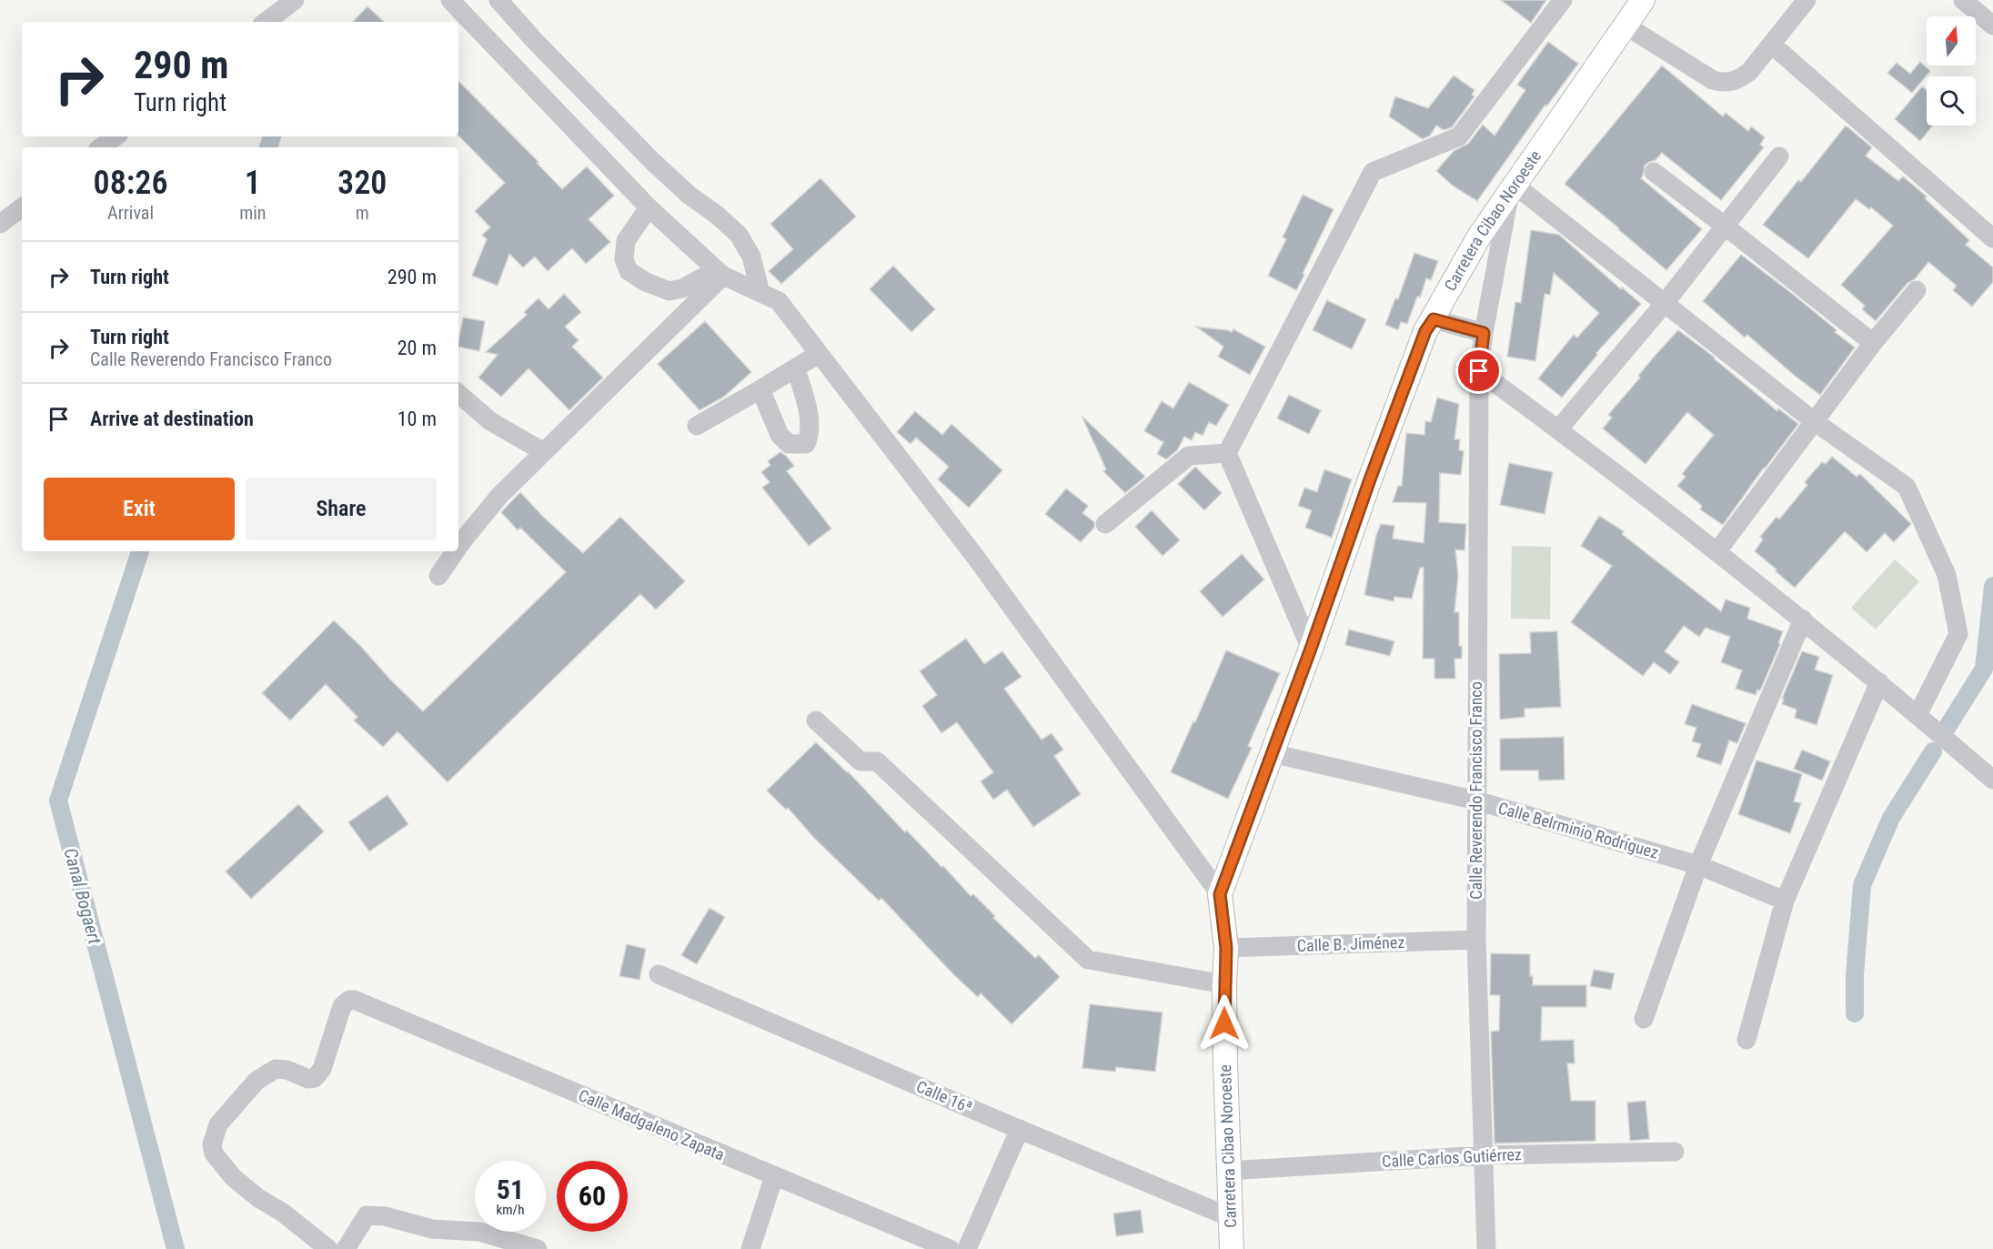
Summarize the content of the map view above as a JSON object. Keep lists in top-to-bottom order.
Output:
{
  "streets": {
    "main road": ["Carretera Cibao Noroeste"],
    "street": [
      "Calle Reverendo Francisco Franco",
      "Calle Belrminio Rodríguez",
      "Calle B. Jiménez",
      "Calle 16ª",
      "Calle Madgaleno Zapata",
      "Calle Carlos Gutiérrez"
    ]
  },
  "crossings": [
    ["Carretera Cibao Noroeste", "Calle Reverendo Francisco Franco"],
    ["Carretera Cibao Noroeste", "Calle Belrminio Rodríguez"],
    ["Carretera Cibao Noroeste", "Calle B. Jiménez"],
    ["Carretera Cibao Noroeste", "Calle 16ª"],
    ["Carretera Cibao Noroeste", "Calle Carlos Gutiérrez"],
    ["Calle Reverendo Francisco Franco", "Calle Belrminio Rodríguez"],
    ["Calle Reverendo Francisco Franco", "Calle B. Jiménez"],
    ["Calle Reverendo Francisco Franco", "Calle Carlos Gutiérrez"]
  ],
  "water": ["Canal Bogaert"],
  "north": "top",
  "page": {
    "turn": ["290 m", "Turn right"],
    "eta": [
      "08:26",
      "Arrival",
      "1",
      "min",
      "320",
      "m"
    ],
    "list": [
      {
        "name": "Turn right",
        "value": "290 m"
      },
      {
        "name": "Turn right",
        "note": "Calle Reverendo Francisco Franco",
        "value": "20 m"
      },
      {
        "name": "Arrive at destination",
        "value": "10 m"
      }
    ],
    "buttons": ["Exit", "Share"],
    "speed": "51 km/h",
    "limit": "60"
  }
}
